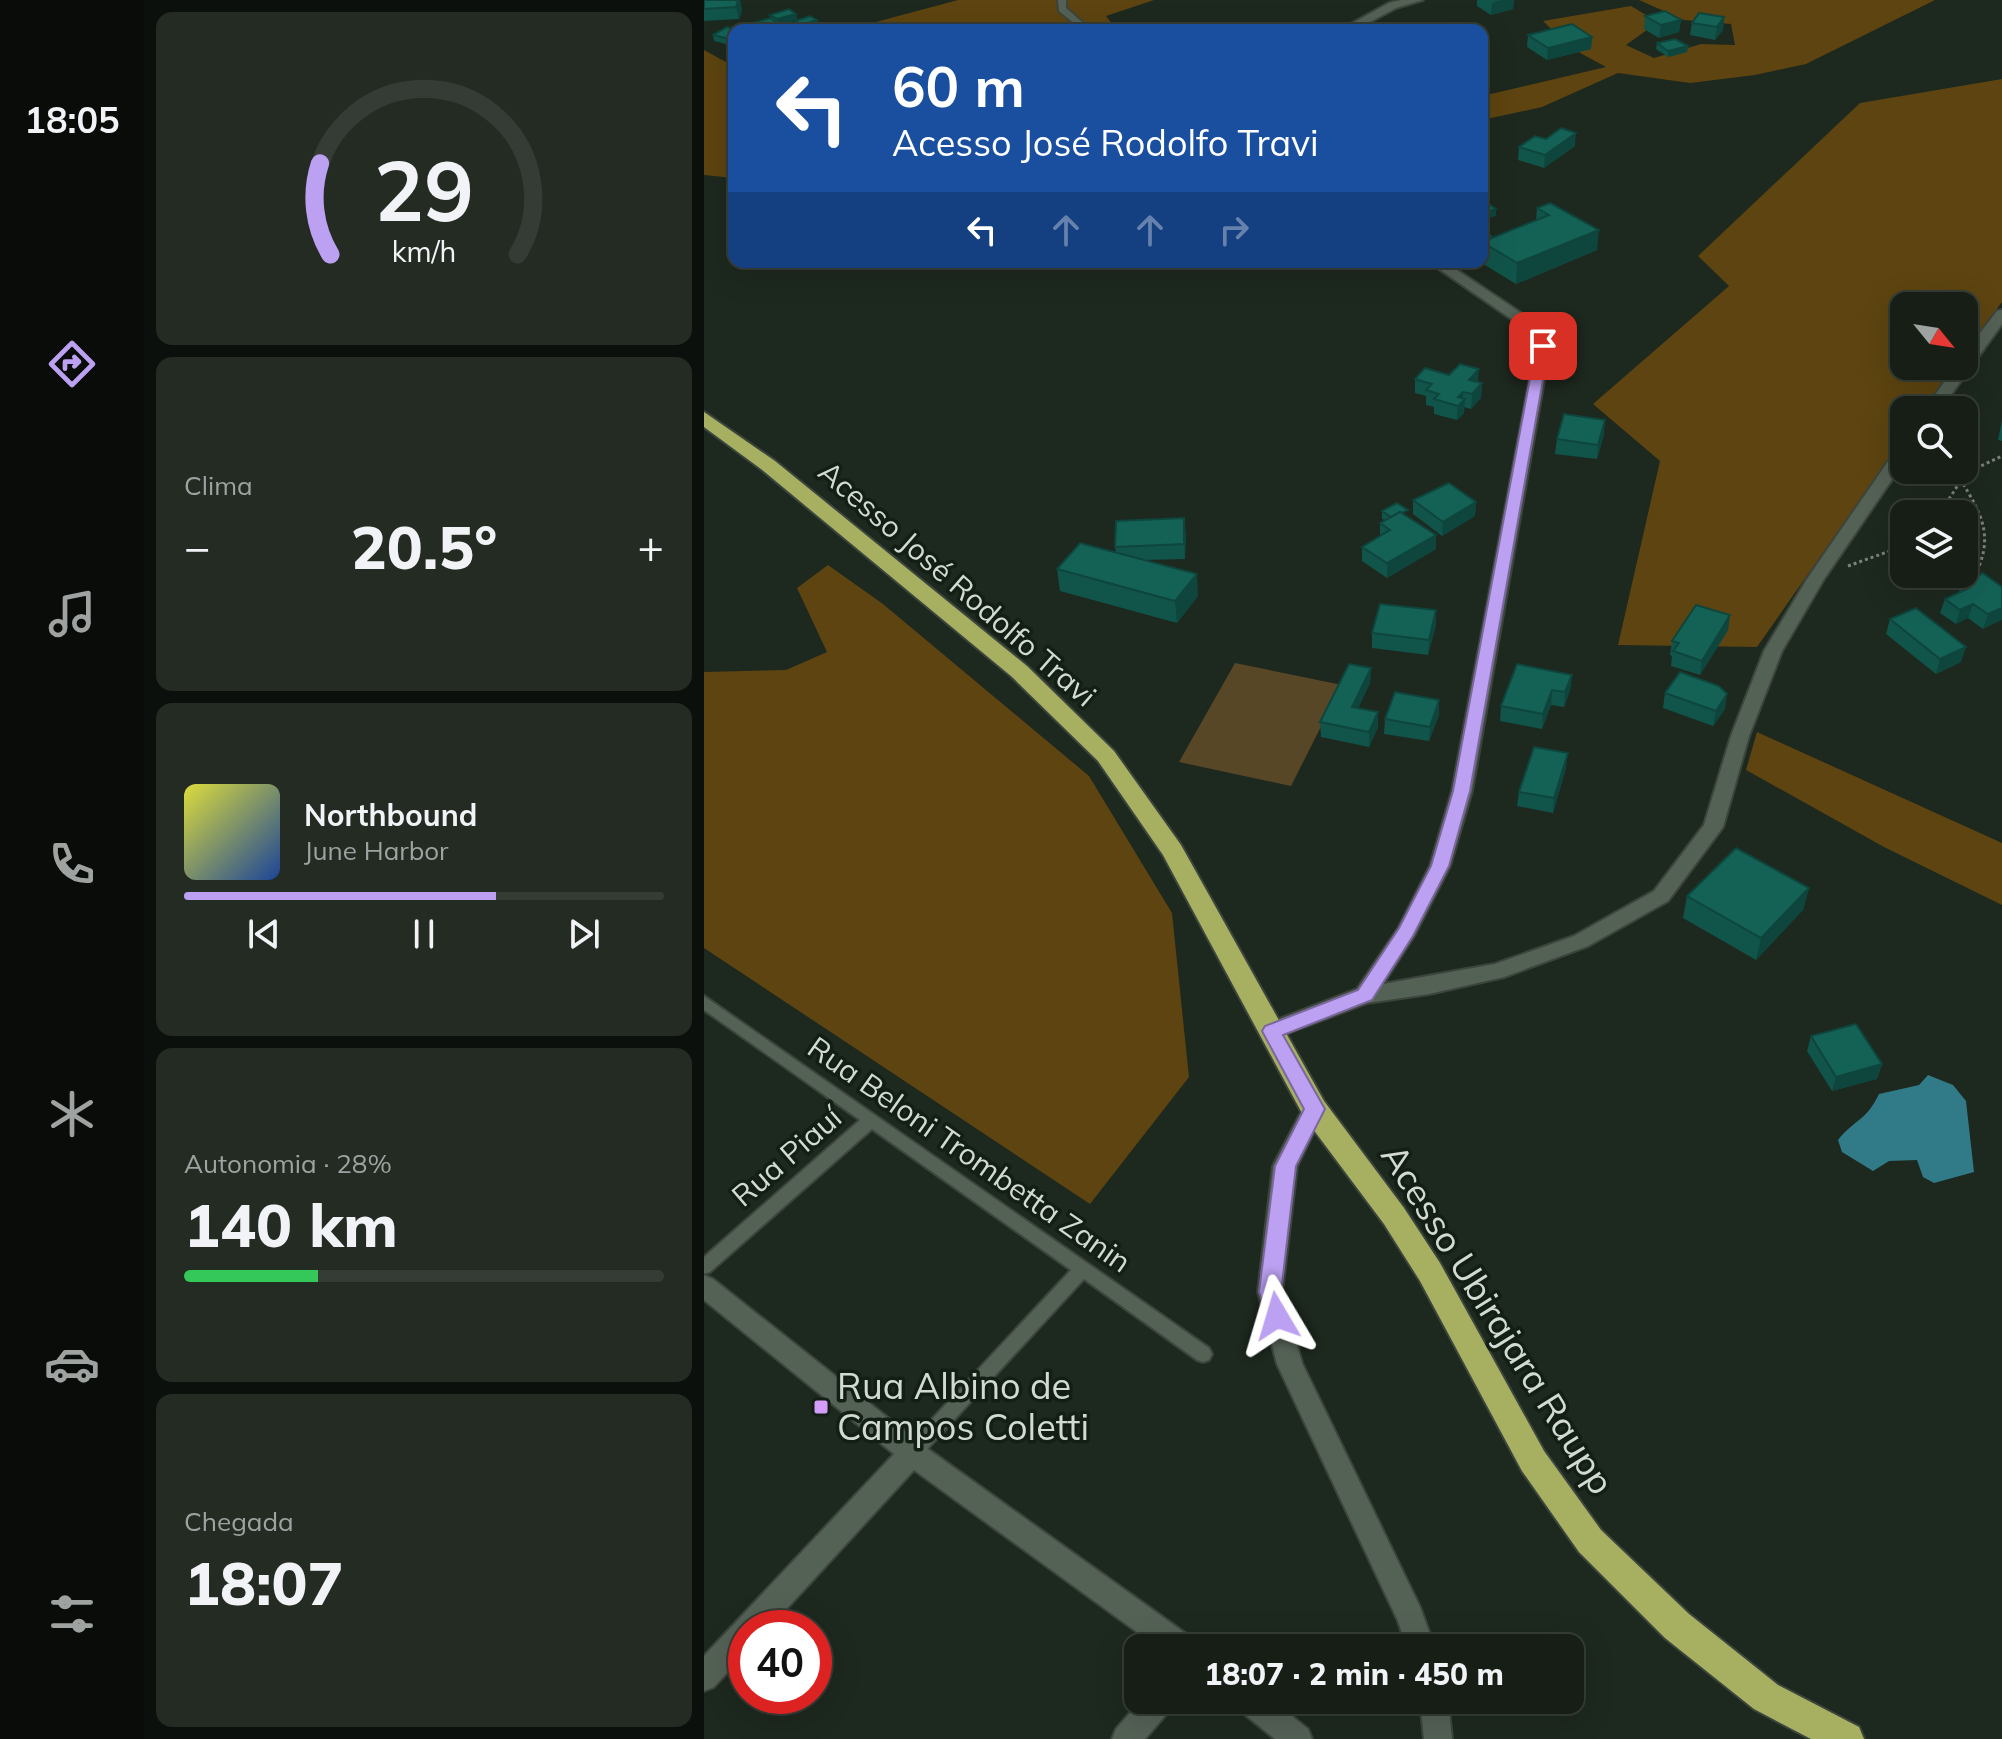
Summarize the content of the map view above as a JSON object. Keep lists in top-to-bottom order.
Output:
{
  "streets": {
    "highway": ["Acesso José Rodolfo Travi", "Acesso Ubirajara Raupp"],
    "lane": ["Rua Beloni Trombetta Zanin", "Rua Piauí"]
  },
  "crossings": [
    ["Acesso José Rodolfo Travi", "Acesso Ubirajara Raupp"],
    ["Rua Beloni Trombetta Zanin", "Rua Piauí"]
  ],
  "places": {
    "transit": ["Rua Albino de Campos Coletti"]
  },
  "north": "bottom right",
  "page": {
    "tabs": "18:05",
    "turn": ["60 m", "Acesso José Rodolfo Travi"],
    "tile": [
      "Clima",
      ["Autonomia · 28%", "140 km"],
      ["Chegada", "18:07"]
    ],
    "heat": ["−", "20.5°", "+"],
    "song": ["Northbound", "June Harbor"],
    "limit": "40",
    "trip": "18:07 · 2 min · 450 m",
    "gauge": ["29", "km/h"]
  }
}
